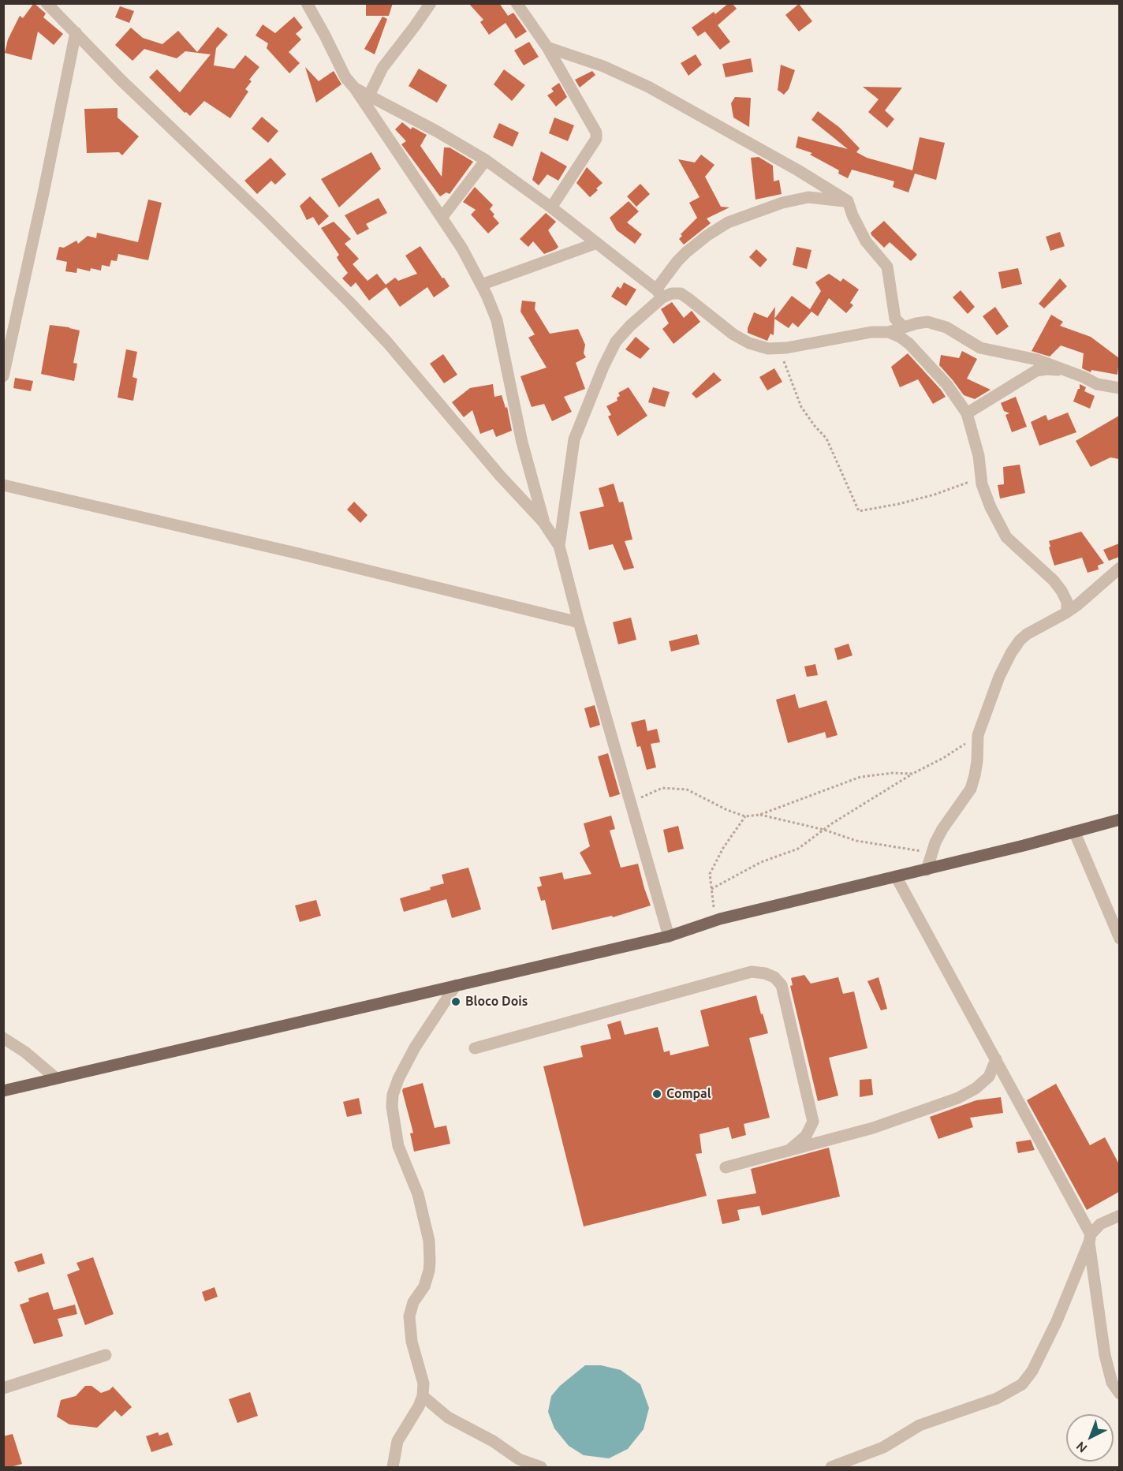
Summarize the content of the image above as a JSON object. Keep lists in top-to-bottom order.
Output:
{
  "places": ["Bloco Dois", "Compal"],
  "north": "bottom left"
}
